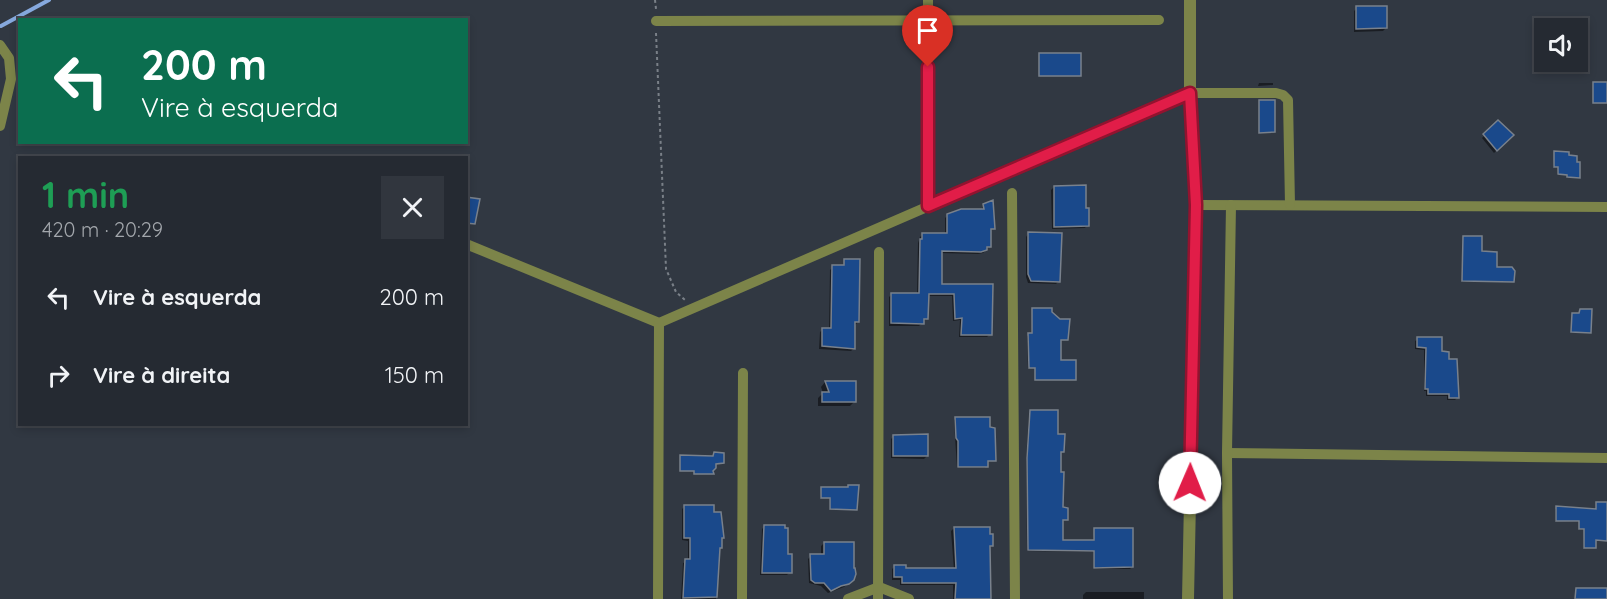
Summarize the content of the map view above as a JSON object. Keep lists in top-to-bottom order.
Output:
{
  "page": {
    "turn": ["200 m", "Vire à esquerda"],
    "heading": ["1 min", "420 m · 20:29"],
    "list": [
      {
        "name": "Vire à esquerda",
        "value": "200 m"
      },
      {
        "name": "Vire à direita",
        "value": "150 m"
      }
    ]
  }
}
